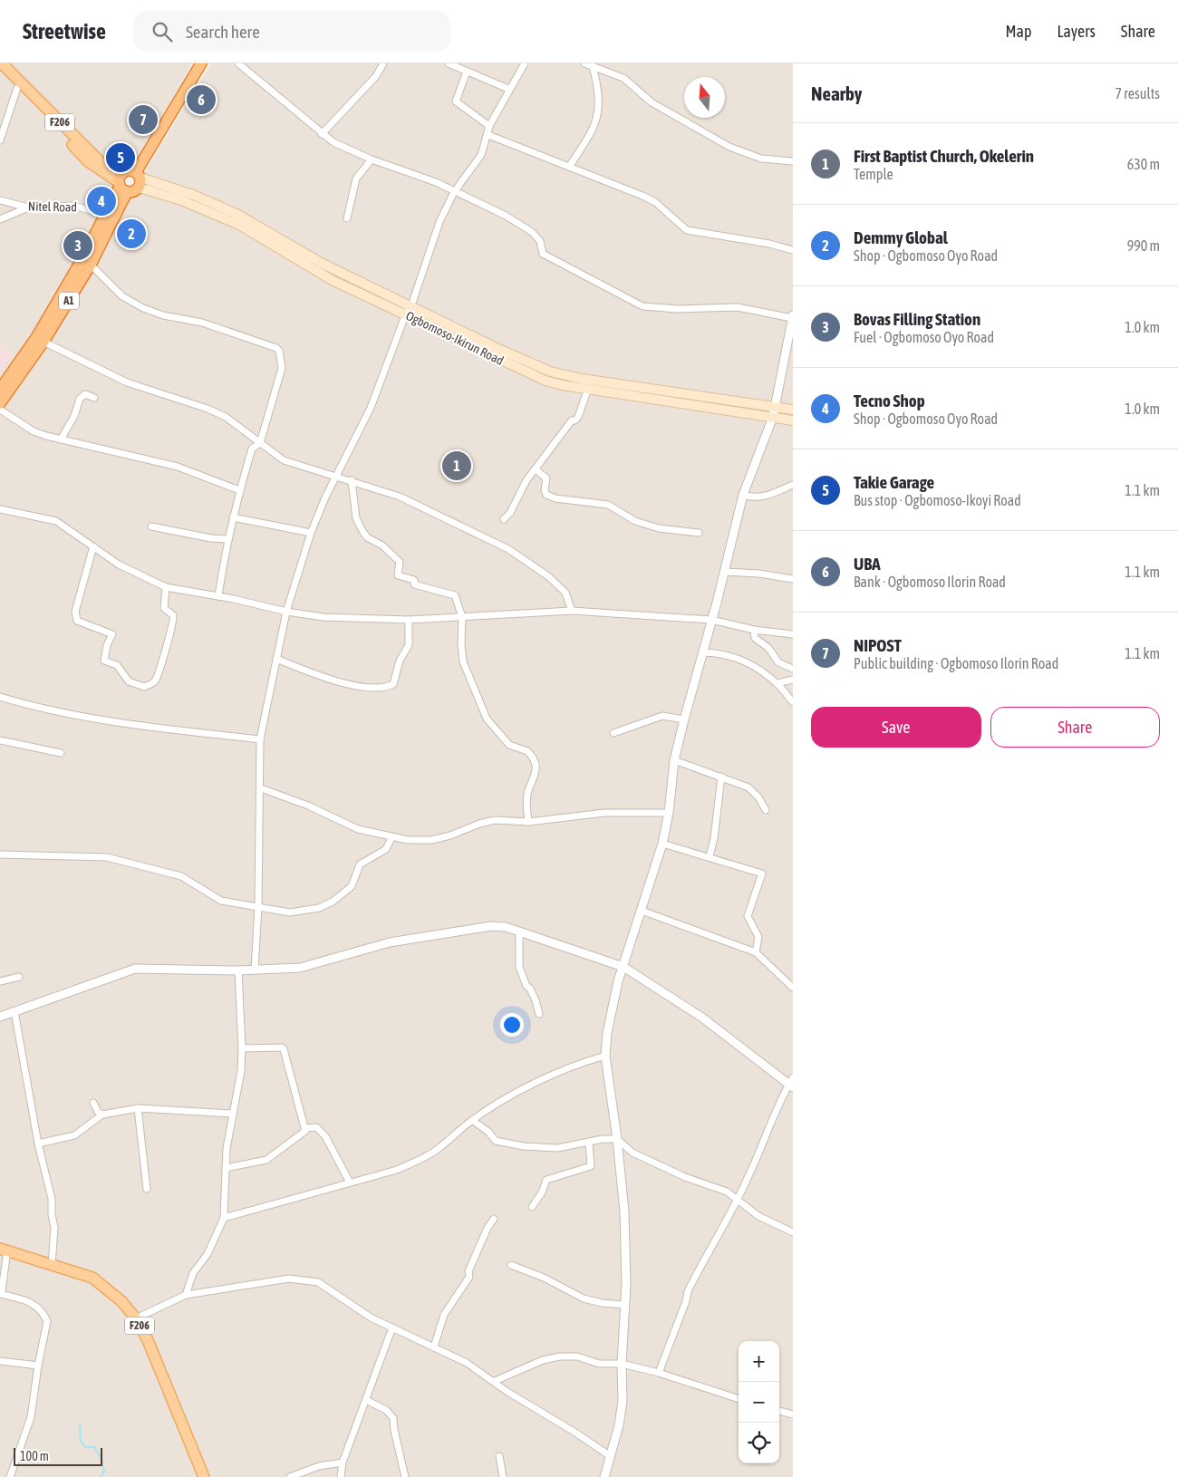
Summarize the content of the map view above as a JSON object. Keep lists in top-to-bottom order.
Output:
{
  "streets": {
    "highway": ["A1"],
    "main road": ["F206", "Ogbomoso-Ikirun Road"],
    "street": ["Nitel Road"]
  },
  "crossings": [
    ["F206", "A1"],
    ["Nitel Road", "A1"]
  ],
  "scale_bar": "100 m",
  "north": "top",
  "page": {
    "header": "Streetwise",
    "search": "Search here",
    "nav": ["Map", "Layers", "Share"],
    "heading": ["Nearby", "7 results"],
    "pins": [
      "6",
      "7",
      "5",
      "4",
      "2",
      "3",
      "1"
    ],
    "list": [
      {
        "mark": "1",
        "name": "First Baptist Church, Okelerin",
        "note": "Temple",
        "value": "630 m"
      },
      {
        "mark": "2",
        "name": "Demmy Global",
        "note": "Shop · Ogbomoso Oyo Road",
        "value": "990 m"
      },
      {
        "mark": "3",
        "name": "Bovas Filling Station",
        "note": "Fuel · Ogbomoso Oyo Road",
        "value": "1.0 km"
      },
      {
        "mark": "4",
        "name": "Tecno Shop",
        "note": "Shop · Ogbomoso Oyo Road",
        "value": "1.0 km"
      },
      {
        "mark": "5",
        "name": "Takie Garage",
        "note": "Bus stop · Ogbomoso-Ikoyi Road",
        "value": "1.1 km"
      },
      {
        "mark": "6",
        "name": "UBA",
        "note": "Bank · Ogbomoso Ilorin Road",
        "value": "1.1 km"
      },
      {
        "mark": "7",
        "name": "NIPOST",
        "note": "Public building · Ogbomoso Ilorin Road",
        "value": "1.1 km"
      }
    ],
    "buttons": ["Save", "Share"],
    "map_buttons": ["+", "−"],
    "scale": "100 m"
  }
}
